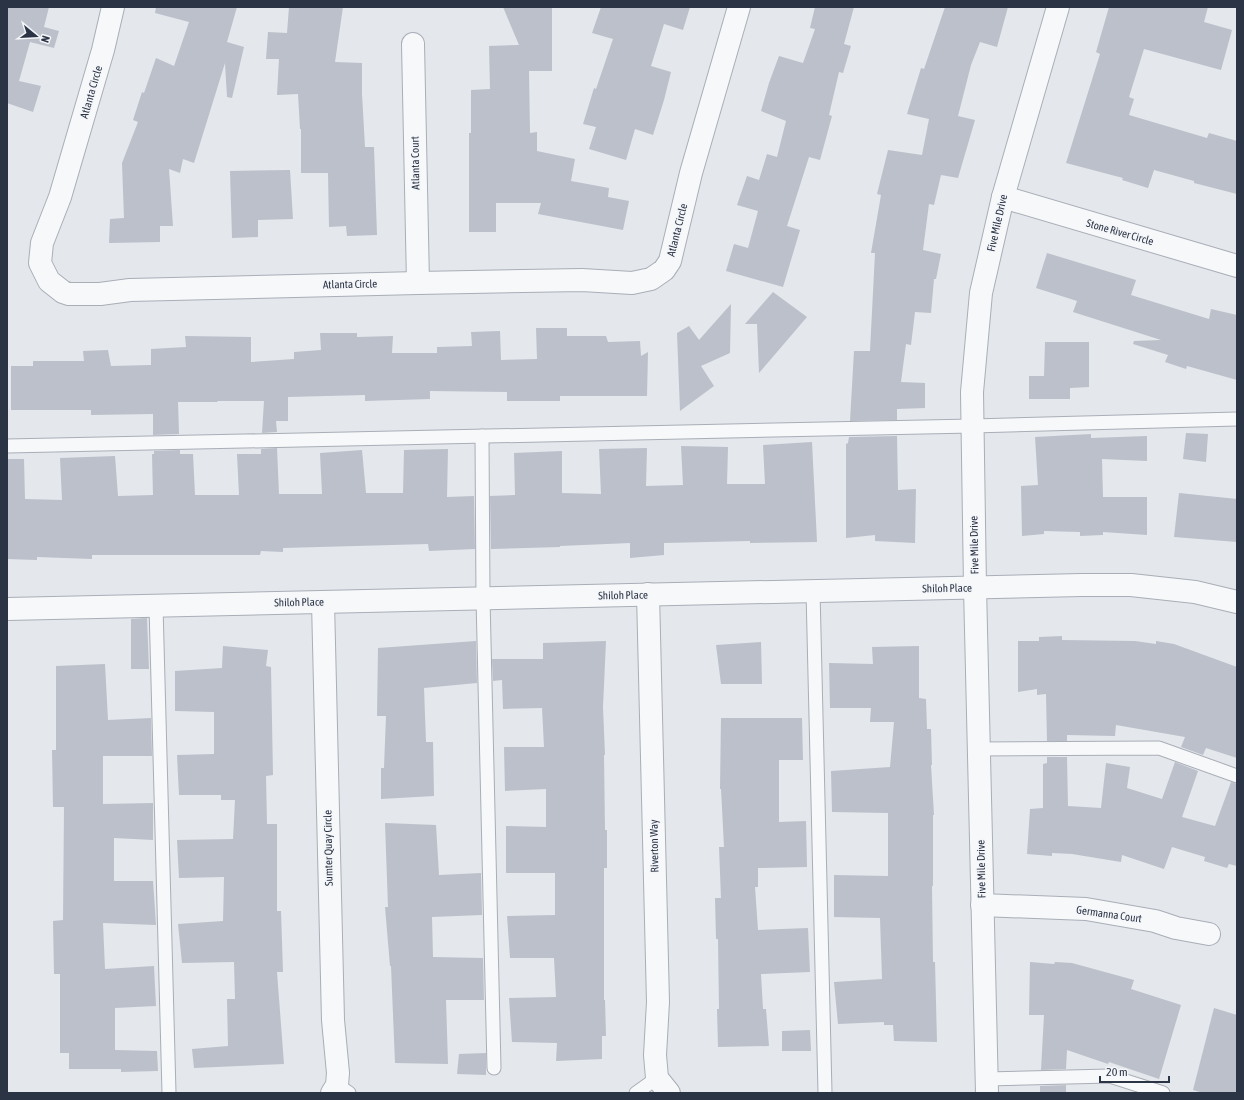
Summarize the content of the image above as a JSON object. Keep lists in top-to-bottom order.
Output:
{
  "streets": {
    "street": [
      "Atlanta Circle",
      "Atlanta Court",
      "Five Mile Drive",
      "Stone River Circle",
      "Shiloh Place",
      "Riverton Way",
      "Sumter Quay Circle",
      "Germanna Court"
    ]
  },
  "crossings": [
    ["Atlanta Circle", "Atlanta Court"],
    ["Five Mile Drive", "Stone River Circle"],
    ["Five Mile Drive", "Shiloh Place"],
    ["Five Mile Drive", "Germanna Court"],
    ["Shiloh Place", "Riverton Way"],
    ["Shiloh Place", "Sumter Quay Circle"]
  ],
  "scale_bar": "20 m",
  "north": "right"
}
